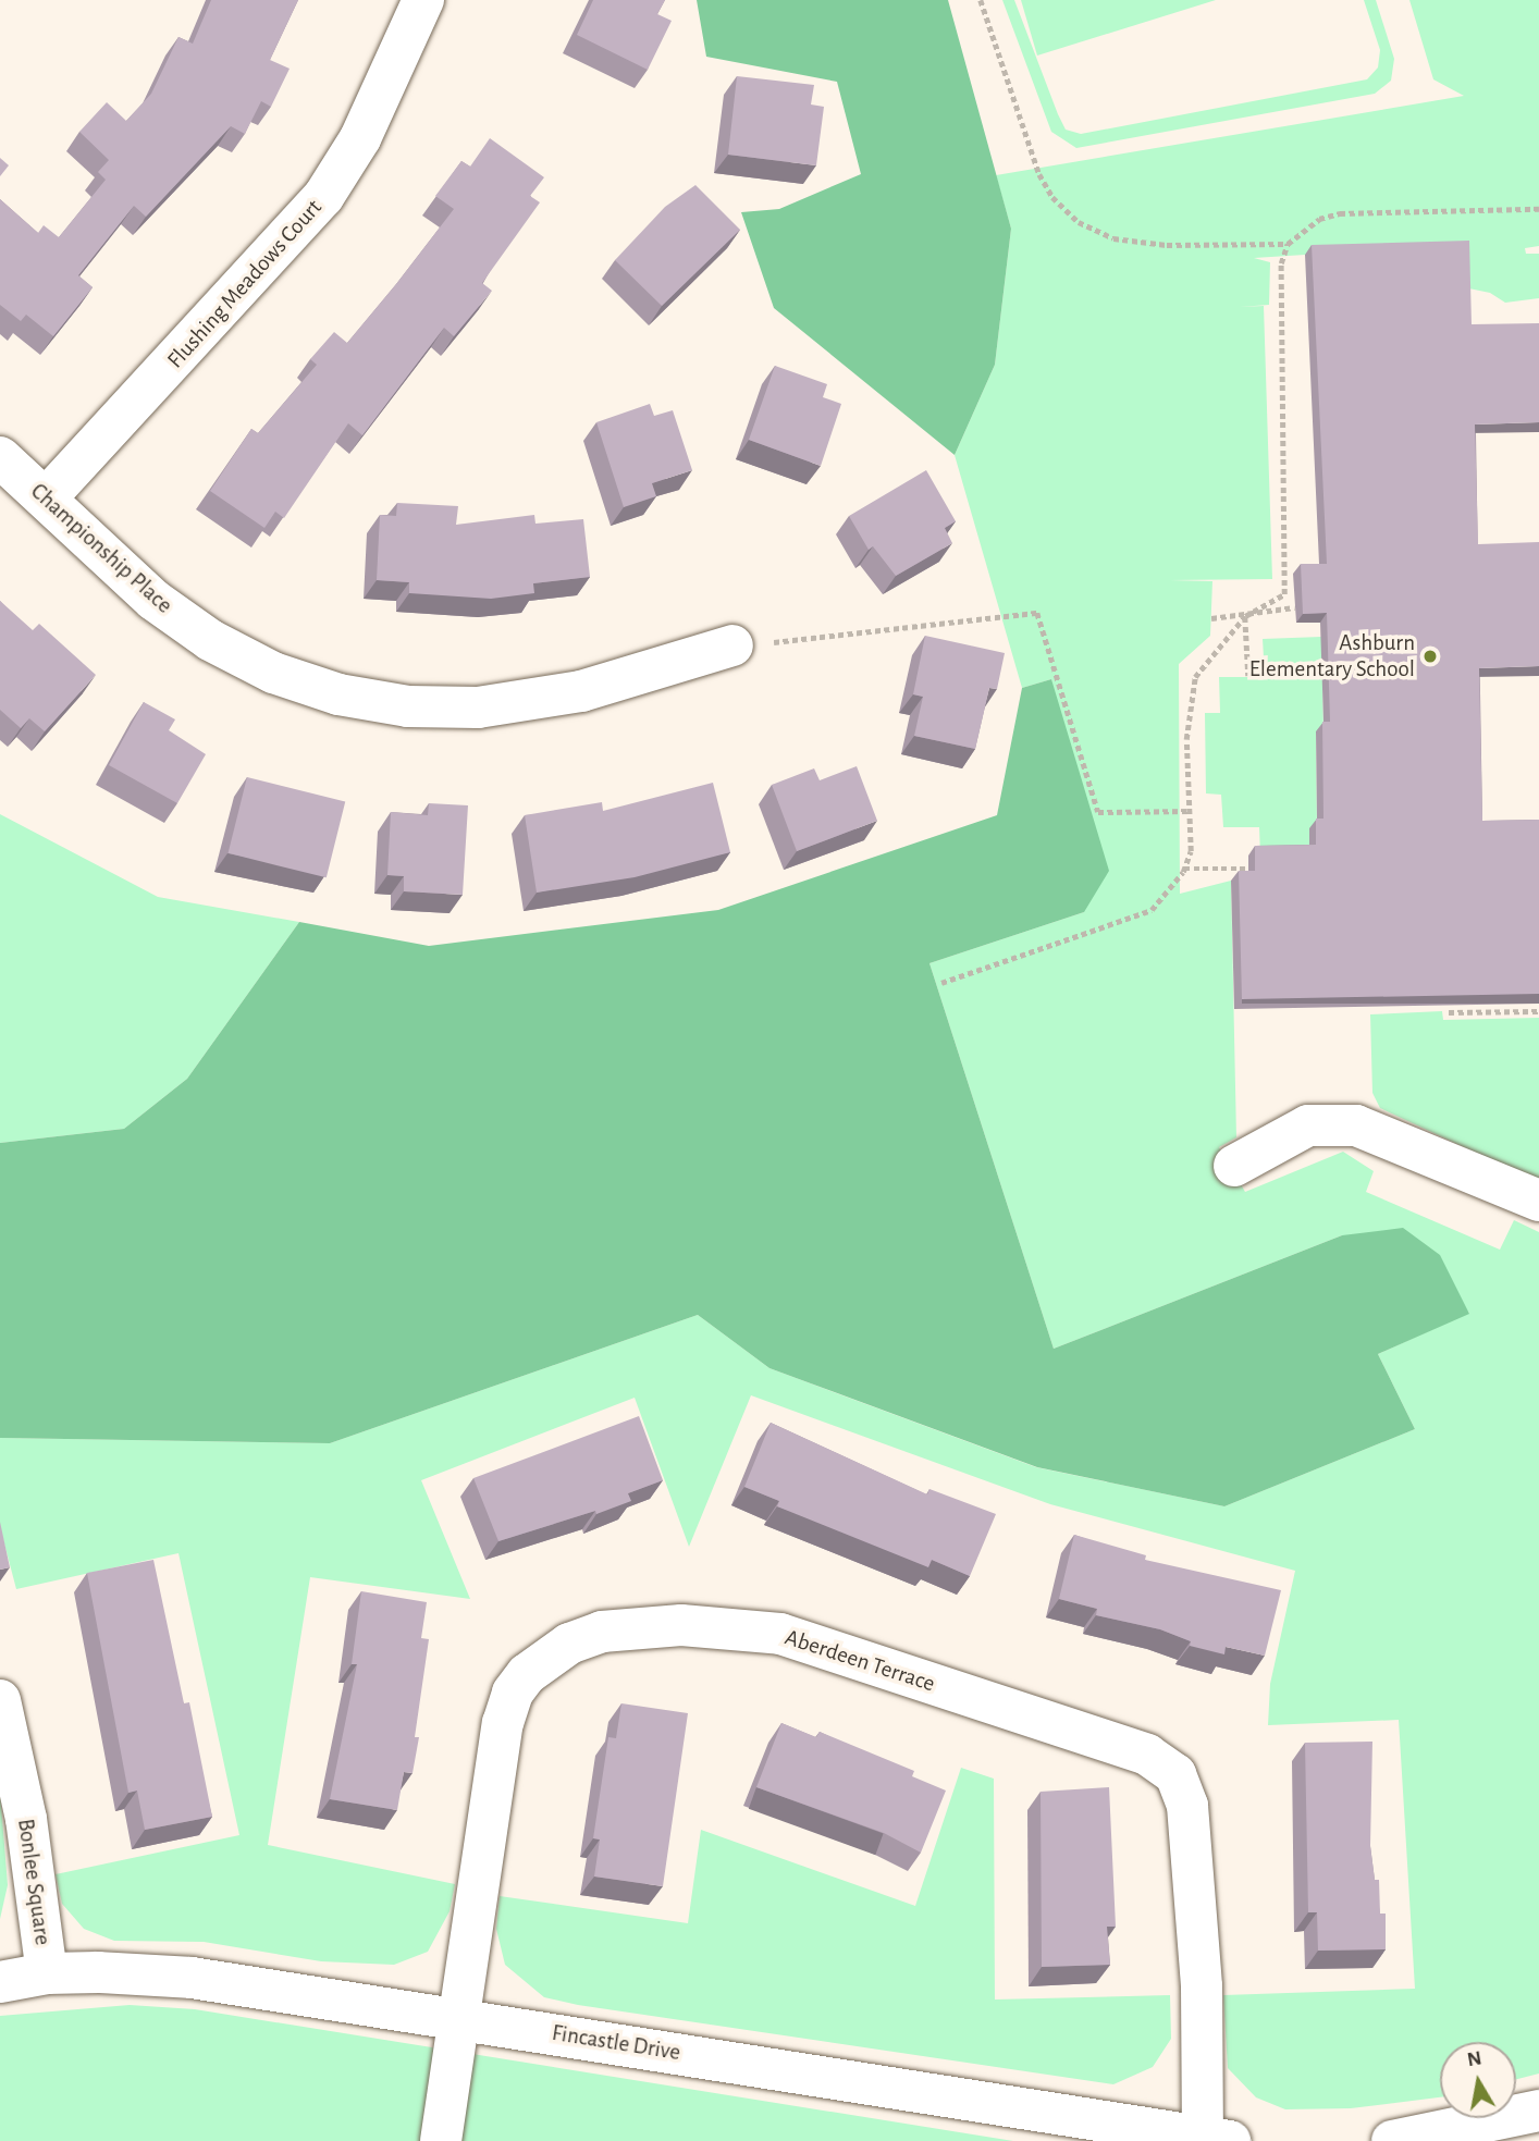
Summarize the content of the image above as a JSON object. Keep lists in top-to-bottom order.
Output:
{
  "streets": {
    "street": [
      "Flushing Meadows Court",
      "Championship Place",
      "Aberdeen Terrace",
      "Bonlee Square",
      "Fincastle Drive"
    ]
  },
  "crossings": [
    ["Flushing Meadows Court", "Championship Place"],
    ["Aberdeen Terrace", "Fincastle Drive"],
    ["Bonlee Square", "Fincastle Drive"]
  ],
  "places": ["Ashburn Elementary School"],
  "north": "top"
}
